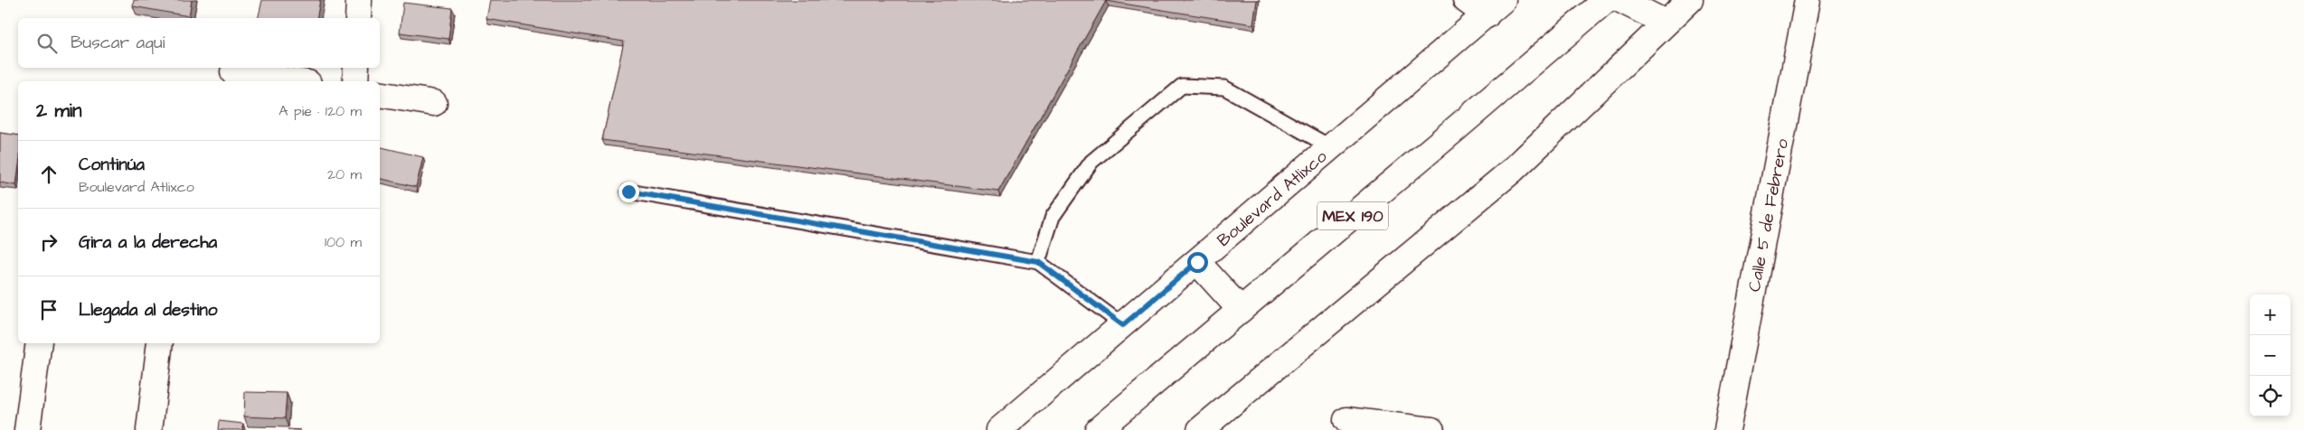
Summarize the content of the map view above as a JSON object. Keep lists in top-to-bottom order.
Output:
{
  "streets": {
    "street": ["Boulevard Atlixco", "Calle 5 de Febrero", "MEX 190"]
  },
  "page": {
    "search": "Buscar aquí",
    "heading": ["2 min", "A pie · 120 m"],
    "list": [
      ["Continúa", "Boulevard Atlixco", "20 m"],
      ["Gira a la derecha", "100 m"],
      "Llegada al destino"
    ],
    "map_buttons": ["+", "−"]
  }
}
